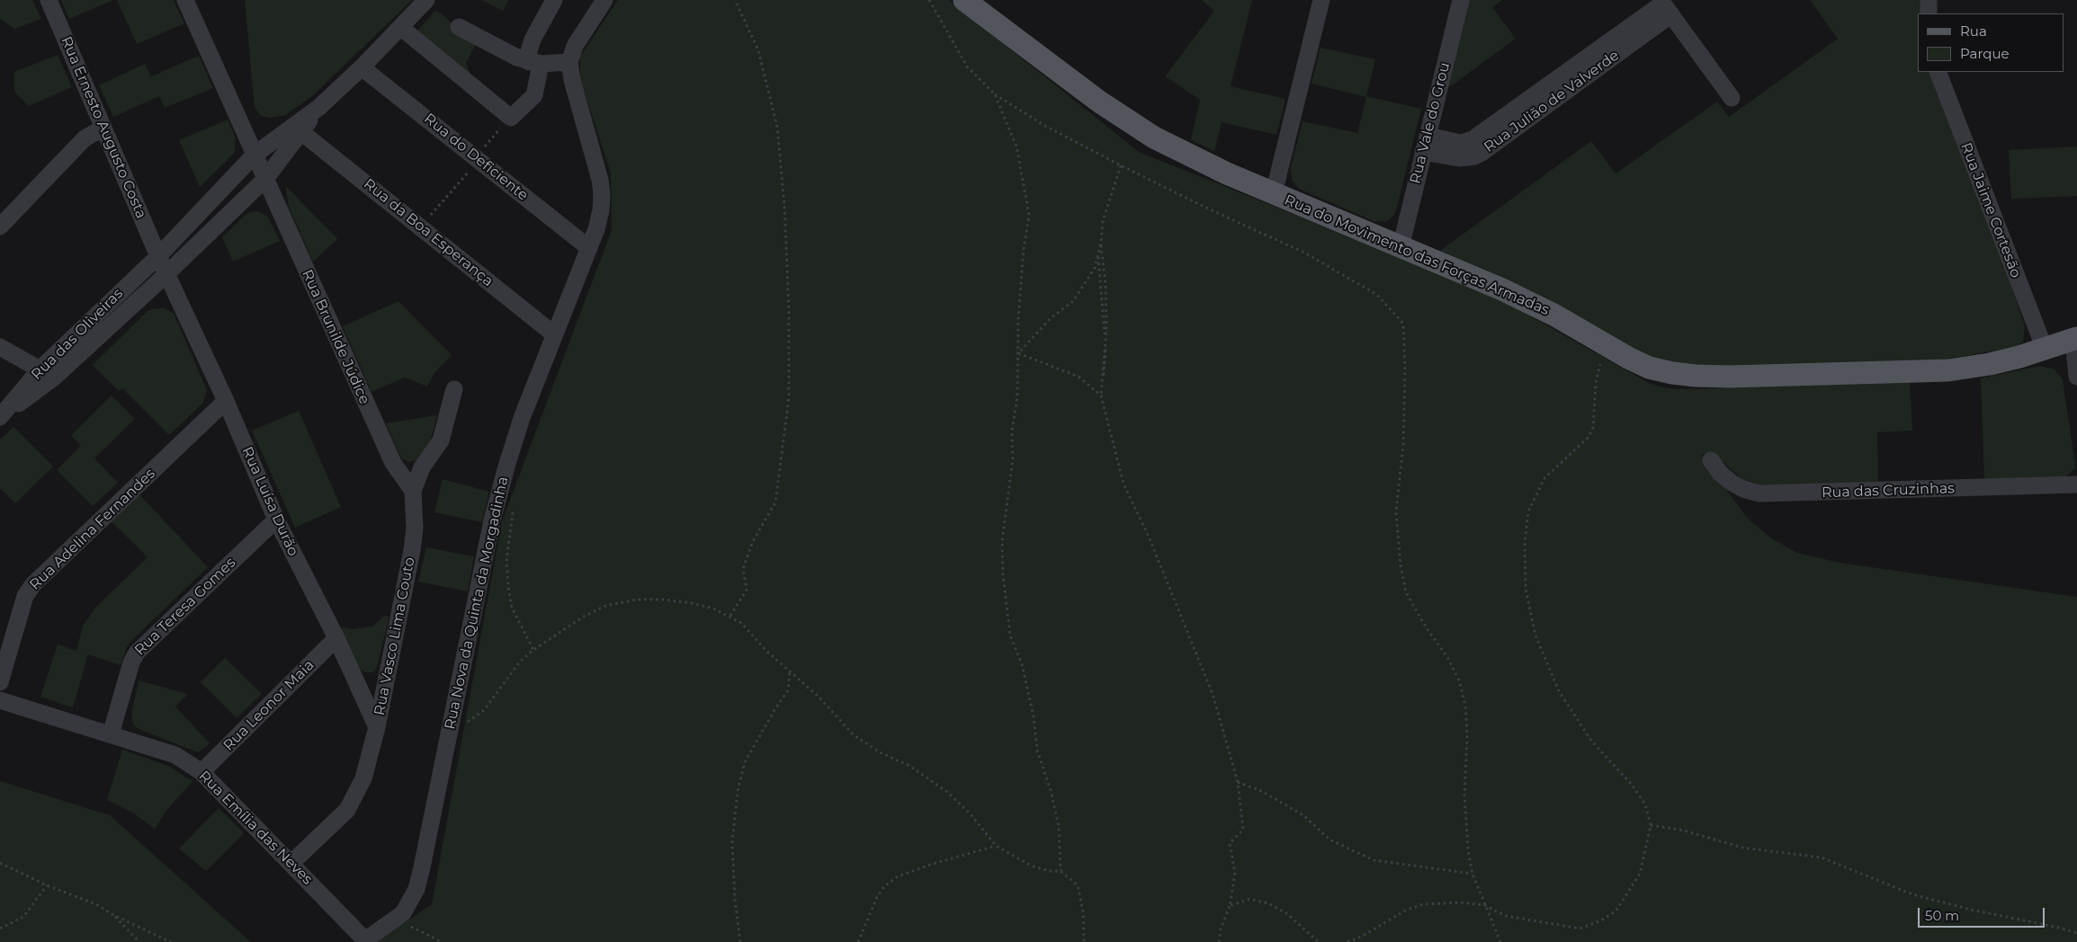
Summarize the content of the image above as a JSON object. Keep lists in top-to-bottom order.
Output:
{
  "streets": {
    "main road": ["Rua do Movimento das Forças Armadas"],
    "street": [
      "Rua Julião de Valverde",
      "Rua Vale do Grou",
      "Rua Ernesto Augusto Costa",
      "Rua do Deficiente",
      "Rua Jaime Cortesão",
      "Rua da Boa Esperança",
      "Rua das Oliveiras",
      "Rua Brunilde Júdice",
      "Rua das Cruzinhas",
      "Rua Luísa Durão",
      "Rua Adelina Fernandes",
      "Rua Nova da Quinta da Morgadinha",
      "Rua Teresa Gomes",
      "Rua Vasco Lima Couto",
      "Rua Leonor Maia",
      "Rua Emília das Neves"
    ]
  },
  "crossings": [
    ["Rua Julião de Valverde", "Rua Vale do Grou"],
    ["Rua Vale do Grou", "Rua do Movimento das Forças Armadas"],
    ["Rua Ernesto Augusto Costa", "Rua das Oliveiras"],
    ["Rua do Deficiente", "Rua das Oliveiras"],
    ["Rua do Deficiente", "Rua Nova da Quinta da Morgadinha"],
    ["Rua Jaime Cortesão", "Rua do Movimento das Forças Armadas"],
    ["Rua da Boa Esperança", "Rua das Oliveiras"],
    ["Rua da Boa Esperança", "Rua Nova da Quinta da Morgadinha"],
    ["Rua das Oliveiras", "Rua Brunilde Júdice"],
    ["Rua das Oliveiras", "Rua Luísa Durão"],
    ["Rua Brunilde Júdice", "Rua Vasco Lima Couto"],
    ["Rua Luísa Durão", "Rua Adelina Fernandes"],
    ["Rua Luísa Durão", "Rua Teresa Gomes"],
    ["Rua Luísa Durão", "Rua Vasco Lima Couto"],
    ["Rua Luísa Durão", "Rua Leonor Maia"],
    ["Rua Nova da Quinta da Morgadinha", "Rua Emília das Neves"],
    ["Rua Teresa Gomes", "Rua Emília das Neves"],
    ["Rua Vasco Lima Couto", "Rua Emília das Neves"],
    ["Rua Leonor Maia", "Rua Emília das Neves"]
  ],
  "legend": ["Rua", "Parque"],
  "scale_bar": "50 m"
}
